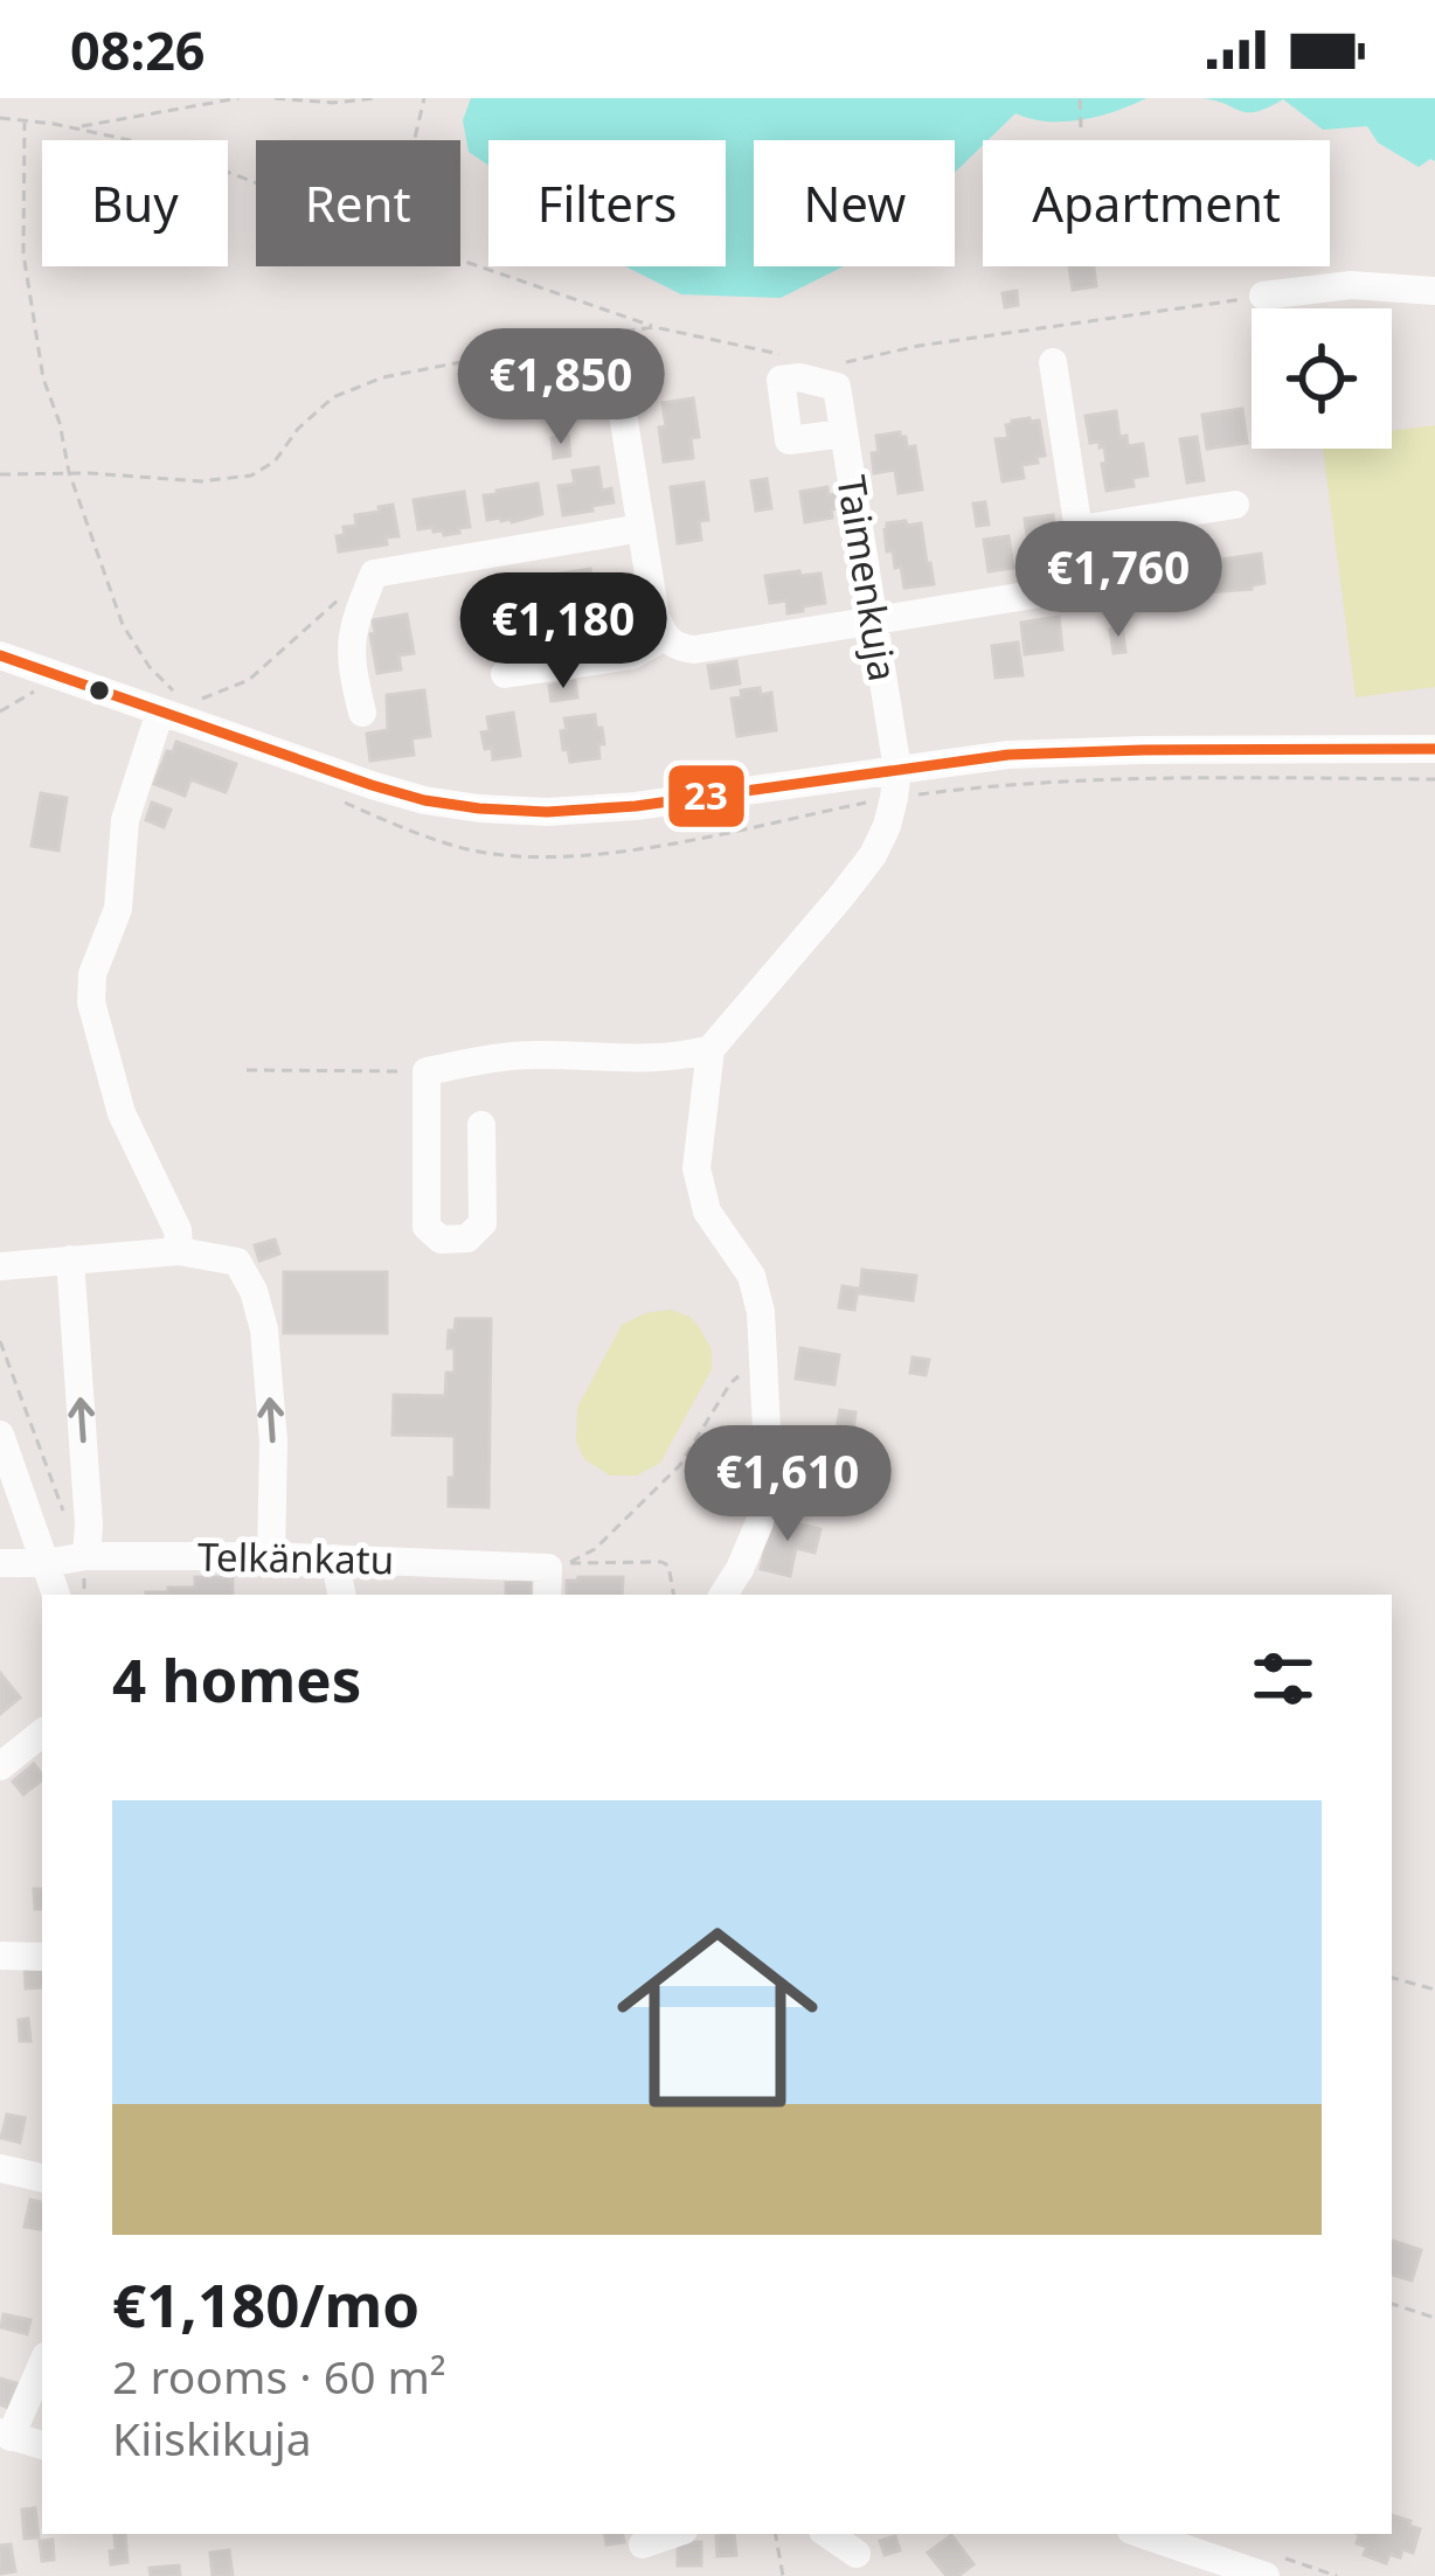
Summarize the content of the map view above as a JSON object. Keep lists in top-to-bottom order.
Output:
{
  "streets": {
    "street": ["Taimenkuja", "Telkänkatu"]
  },
  "lines": ["transit line 23"],
  "page": {
    "status": "08:26",
    "chip": [
      "Buy",
      "Rent",
      "Filters",
      "New",
      "Apartment"
    ],
    "price": [
      "€1,850",
      "€1,760",
      "€1,180",
      "€1,610"
    ],
    "heading": "4 homes",
    "list": [
      {
        "name": "€1,180/mo",
        "note": "2 rooms · 60 m² · Kiiskikuja"
      }
    ]
  }
}
